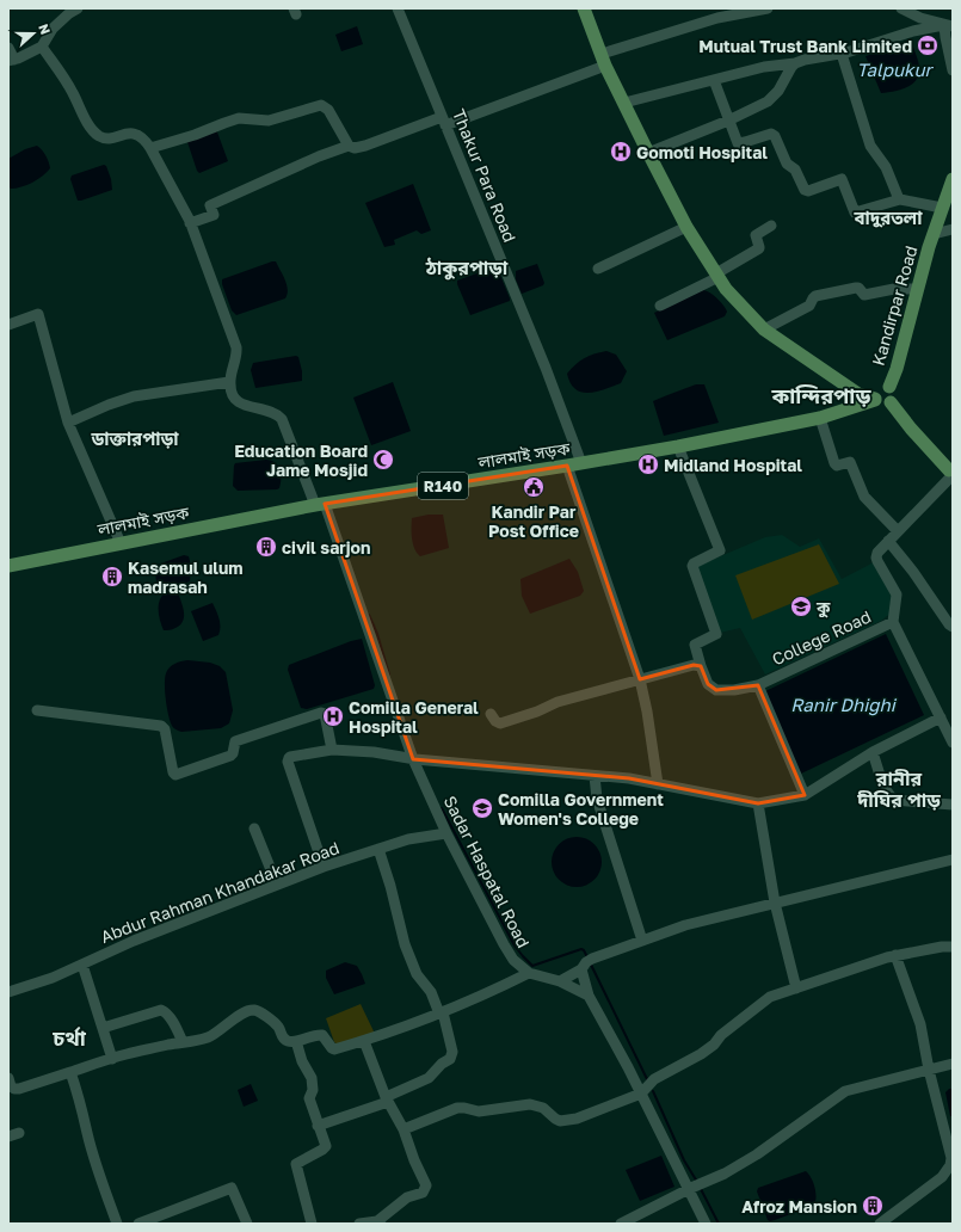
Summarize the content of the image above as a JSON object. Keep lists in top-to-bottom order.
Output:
{
  "streets": {
    "main road": ["Kandirpar Road", "লালমাই সড়ক", "R140"],
    "street": [
      "Thakur Para Road",
      "College Road",
      "Sadar Haspatal Road",
      "Abdur Rahman Khandakar Road"
    ]
  },
  "crossings": [
    ["Thakur Para Road", "লালমাই সড়ক"],
    ["Kandirpar Road", "লালমাই সড়ক"],
    ["লালমাই সড়ক", "College Road"],
    ["লালমাই সড়ক", "Sadar Haspatal Road"],
    ["Sadar Haspatal Road", "Abdur Rahman Khandakar Road"]
  ],
  "districts": [
    "বাদুরতলা",
    "ঠাকুরপাড়া",
    "কান্দিরপাড়",
    "ডাক্তারপাড়া",
    "রানীর দীঘির পাড়",
    "চর্থা"
  ],
  "water": ["Talpukur", "Ranir Dhighi"],
  "places": {
    "bank": ["Mutual Trust Bank Limited"],
    "hospital": ["Gomoti Hospital", "Midland Hospital", "Comilla General Hospital"],
    "mosque": ["Education Board Jame Mosjid"],
    "public building": ["Kandir Par Post Office"],
    "building": ["civil sarjon", "Kasemul ulum madrasah", "Afroz Mansion"],
    "school or university": ["কু", "Comilla Government Women's College"]
  },
  "north": "right"
}
